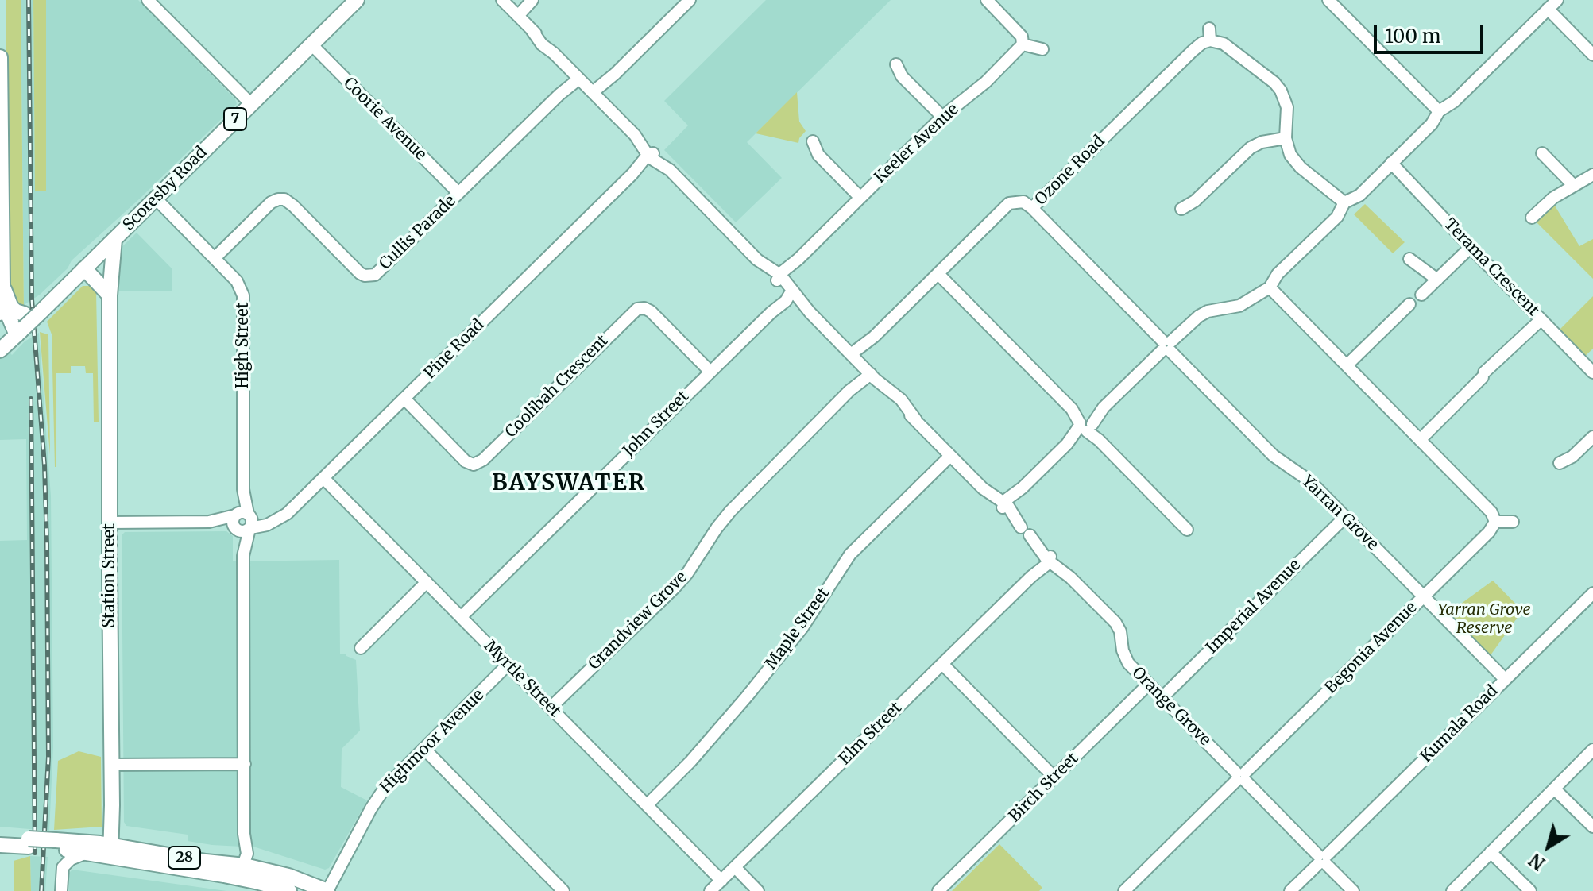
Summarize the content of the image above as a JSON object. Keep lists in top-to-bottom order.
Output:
{
  "streets": {
    "main road": [
      "7",
      "Scoresby Road",
      "Station Street",
      "28"
    ],
    "street": [
      "Coorie Avenue",
      "Keeler Avenue",
      "Ozone Road",
      "Cullis Parade",
      "Terama Crescent",
      "High Street",
      "Pine Road",
      "Coolibah Crescent",
      "John Street",
      "Yarran Grove",
      "Imperial Avenue",
      "Grandview Grove",
      "Maple Street",
      "Begonia Avenue",
      "Myrtle Street",
      "Orange Grove",
      "Kumala Road",
      "Elm Street",
      "Highmoor Avenue",
      "Birch Street"
    ]
  },
  "crossings": [
    ["Coorie Avenue", "Scoresby Road"],
    ["Coorie Avenue", "Cullis Parade"],
    ["Keeler Avenue", "Orange Grove"],
    ["Ozone Road", "Yarran Grove"],
    ["Ozone Road", "Orange Grove"],
    ["Scoresby Road", "High Street"],
    ["Scoresby Road", "Station Street"],
    ["Cullis Parade", "High Street"],
    ["Cullis Parade", "Orange Grove"],
    ["Pine Road", "Coolibah Crescent"],
    ["Pine Road", "Myrtle Street"],
    ["Pine Road", "Orange Grove"],
    ["Coolibah Crescent", "John Street"],
    ["John Street", "Myrtle Street"],
    ["John Street", "Orange Grove"],
    ["Yarran Grove", "Imperial Avenue"],
    ["Yarran Grove", "Begonia Avenue"],
    ["Yarran Grove", "Kumala Road"],
    ["Station Street", "28"],
    ["Imperial Avenue", "Orange Grove"],
    ["Grandview Grove", "Myrtle Street"],
    ["Grandview Grove", "Orange Grove"],
    ["Maple Street", "Myrtle Street"],
    ["Maple Street", "Orange Grove"],
    ["Begonia Avenue", "Orange Grove"],
    ["Myrtle Street", "Elm Street"],
    ["Myrtle Street", "Highmoor Avenue"],
    ["Orange Grove", "Kumala Road"],
    ["Orange Grove", "Elm Street"],
    ["Orange Grove", "Birch Street"],
    ["Highmoor Avenue", "28"]
  ],
  "districts": ["BAYSWATER"],
  "parks": ["Yarran Grove Reserve"],
  "scale_bar": "100 m",
  "north": "bottom left"
}
